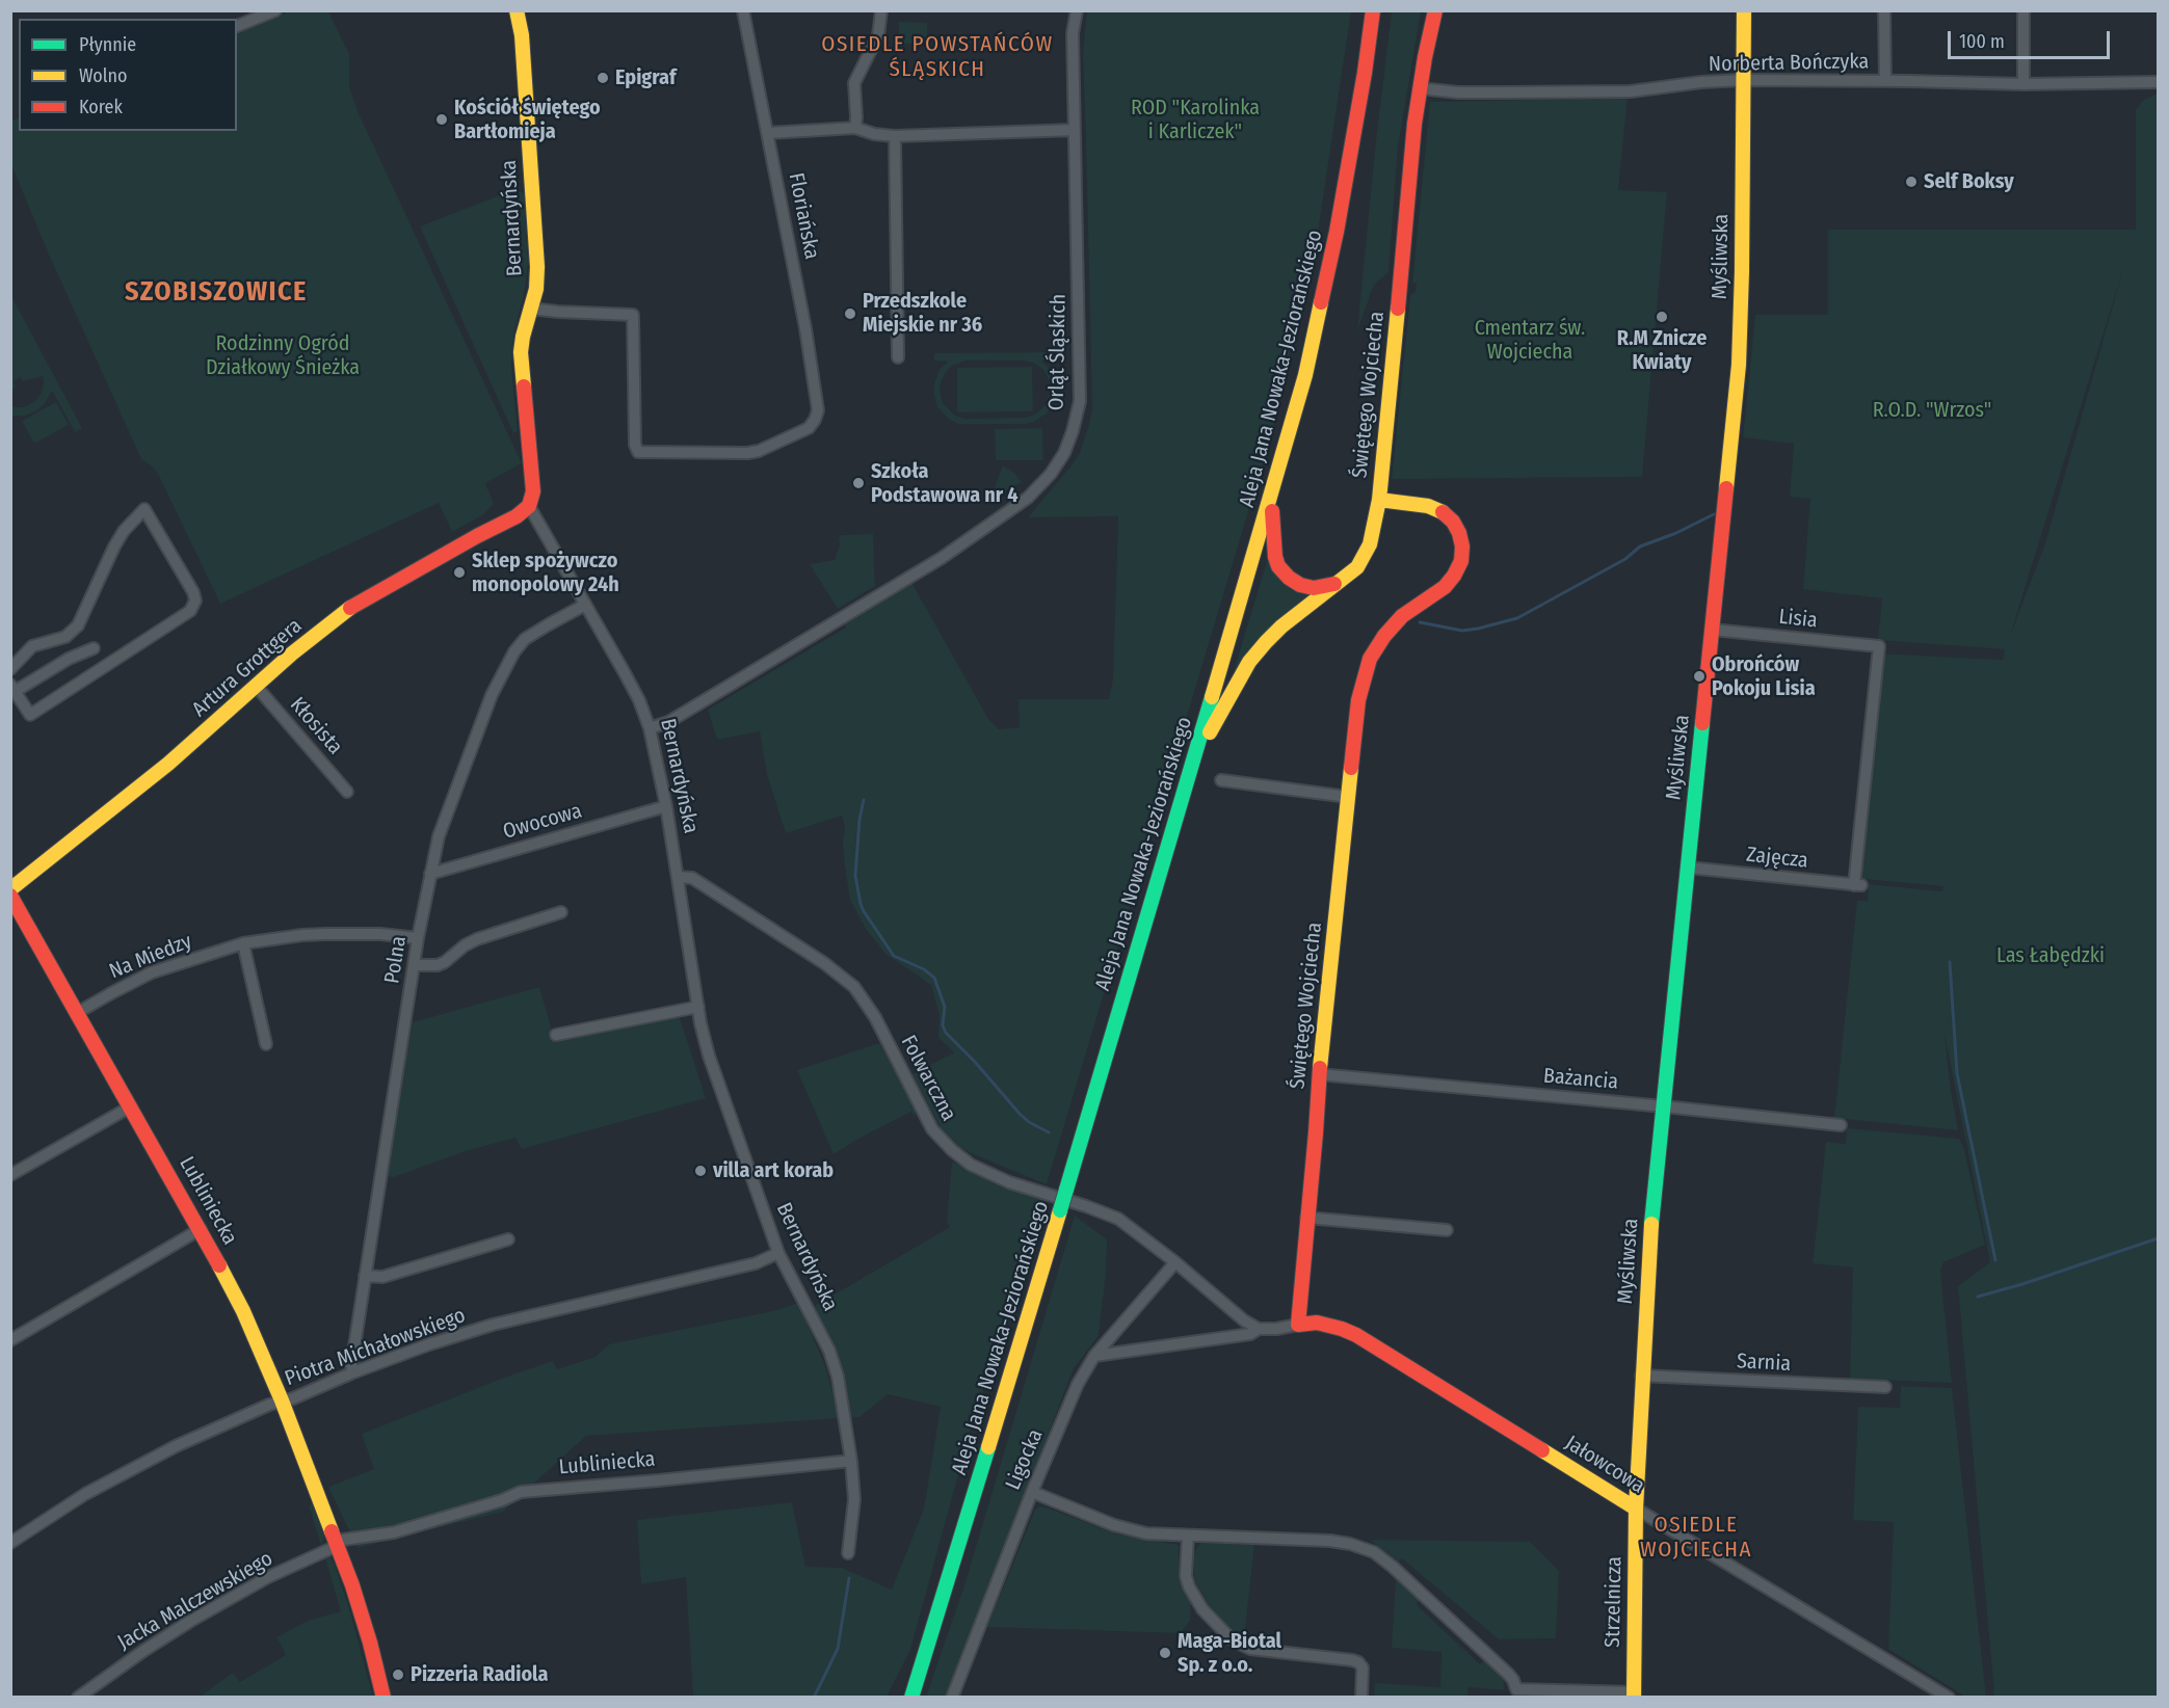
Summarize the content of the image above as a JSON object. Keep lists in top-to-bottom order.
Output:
{
  "streets": {
    "street": [
      "Norberta Bończyka",
      "Floriańska",
      "Bernardyńska",
      "Myśliwska",
      "Orląt Śląskich",
      "Aleja Jana Nowaka-Jeziorańskiego",
      "Świętego Wojciecha",
      "Lisia",
      "Artura Grottgera",
      "Kłosista",
      "Owocowa",
      "Zajęcza",
      "Na Miedzy",
      "Polna",
      "Folwarczna",
      "Bażancia",
      "Lubliniecka",
      "Piotra Michałowskiego",
      "Sarnia",
      "Ligocka",
      "Jałowcowa",
      "Jacka Malczewskiego",
      "Strzelnicza"
    ]
  },
  "crossings": [
    ["Norberta Bończyka", "Myśliwska"],
    ["Norberta Bończyka", "Świętego Wojciecha"],
    ["Floriańska", "Bernardyńska"],
    ["Bernardyńska", "Orląt Śląskich"],
    ["Bernardyńska", "Artura Grottgera"],
    ["Bernardyńska", "Owocowa"],
    ["Bernardyńska", "Polna"],
    ["Bernardyńska", "Folwarczna"],
    ["Bernardyńska", "Lubliniecka"],
    ["Bernardyńska", "Piotra Michałowskiego"],
    ["Myśliwska", "Lisia"],
    ["Myśliwska", "Zajęcza"],
    ["Myśliwska", "Bażancia"],
    ["Myśliwska", "Sarnia"],
    ["Myśliwska", "Jałowcowa"],
    ["Myśliwska", "Strzelnicza"],
    ["Świętego Wojciecha", "Bażancia"],
    ["Świętego Wojciecha", "Jałowcowa"],
    ["Lisia", "Zajęcza"],
    ["Artura Grottgera", "Kłosista"],
    ["Owocowa", "Polna"],
    ["Na Miedzy", "Polna"],
    ["Na Miedzy", "Lubliniecka"],
    ["Polna", "Piotra Michałowskiego"],
    ["Folwarczna", "Ligocka"],
    ["Lubliniecka", "Piotra Michałowskiego"],
    ["Lubliniecka", "Jacka Malczewskiego"],
    ["Jałowcowa", "Strzelnicza"]
  ],
  "districts": ["OSIEDLE POWSTAŃCÓW ŚLĄSKICH", "SZOBISZOWICE", "OSIEDLE WOJCIECHA"],
  "parks": [
    "ROD \"Karolinka i Karliczek\"",
    "Cmentarz św. Wojciecha",
    "Rodzinny Ogród Działkowy Śnieżka",
    "R.O.D. \"Wrzos\"",
    "Las Łabędzki"
  ],
  "places": [
    "Epigraf",
    "Kościół świętego Bartłomieja",
    "Self Boksy",
    "Przedszkole Miejskie nr 36",
    "R.M Znicze Kwiaty",
    "Szkoła Podstawowa nr 4",
    "Sklep spożywczo monopolowy 24h",
    "Obrońców Pokoju Lisia",
    "villa art korab",
    "Maga-Biotal Sp. z o.o.",
    "Pizzeria Radiola"
  ],
  "legend": ["Płynnie", "Wolno", "Korek"],
  "scale_bar": "100 m"
}
